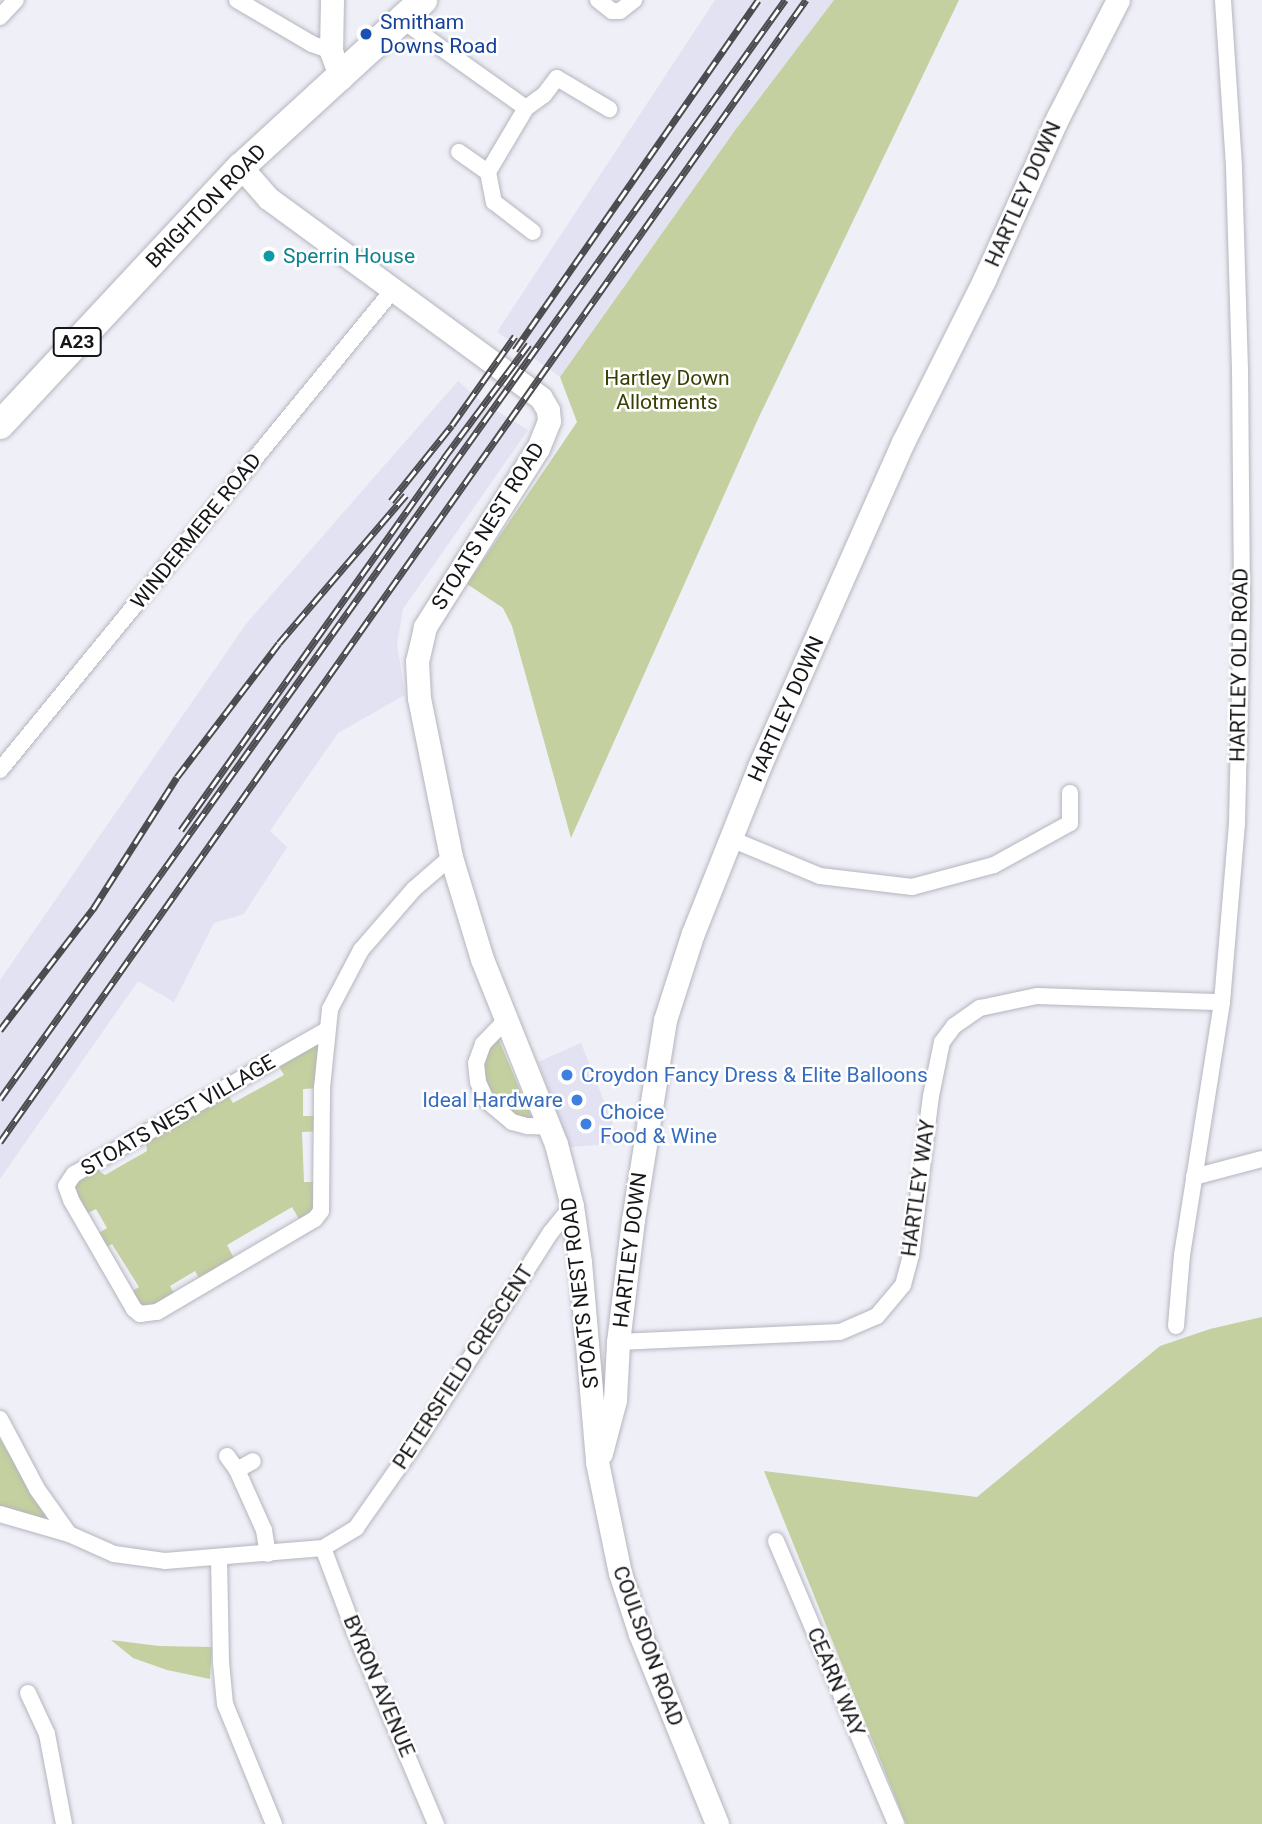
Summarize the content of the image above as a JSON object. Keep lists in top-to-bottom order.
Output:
{
  "streets": {
    "highway": ["BRIGHTON ROAD", "A23"],
    "main road": ["HARTLEY DOWN", "STOATS NEST ROAD", "COULSDON ROAD"],
    "street": [
      "WINDERMERE ROAD",
      "HARTLEY OLD ROAD",
      "STOATS NEST VILLAGE",
      "HARTLEY WAY",
      "PETERSFIELD CRESCENT",
      "CEARN WAY",
      "BYRON AVENUE"
    ]
  },
  "crossings": [
    ["HARTLEY DOWN", "STOATS NEST ROAD"],
    ["HARTLEY DOWN", "HARTLEY WAY"],
    ["HARTLEY DOWN", "COULSDON ROAD"],
    ["BRIGHTON ROAD", "STOATS NEST ROAD"],
    ["STOATS NEST ROAD", "WINDERMERE ROAD"],
    ["STOATS NEST ROAD", "STOATS NEST VILLAGE"],
    ["STOATS NEST ROAD", "PETERSFIELD CRESCENT"],
    ["STOATS NEST ROAD", "COULSDON ROAD"],
    ["HARTLEY OLD ROAD", "HARTLEY WAY"],
    ["PETERSFIELD CRESCENT", "BYRON AVENUE"]
  ],
  "parks": ["Hartley Down Allotments"],
  "places": [
    "Smitham Downs Road",
    "Sperrin House",
    "Croydon Fancy Dress & Elite Balloons",
    "Ideal Hardware",
    "Choice Food & Wine"
  ]
}
